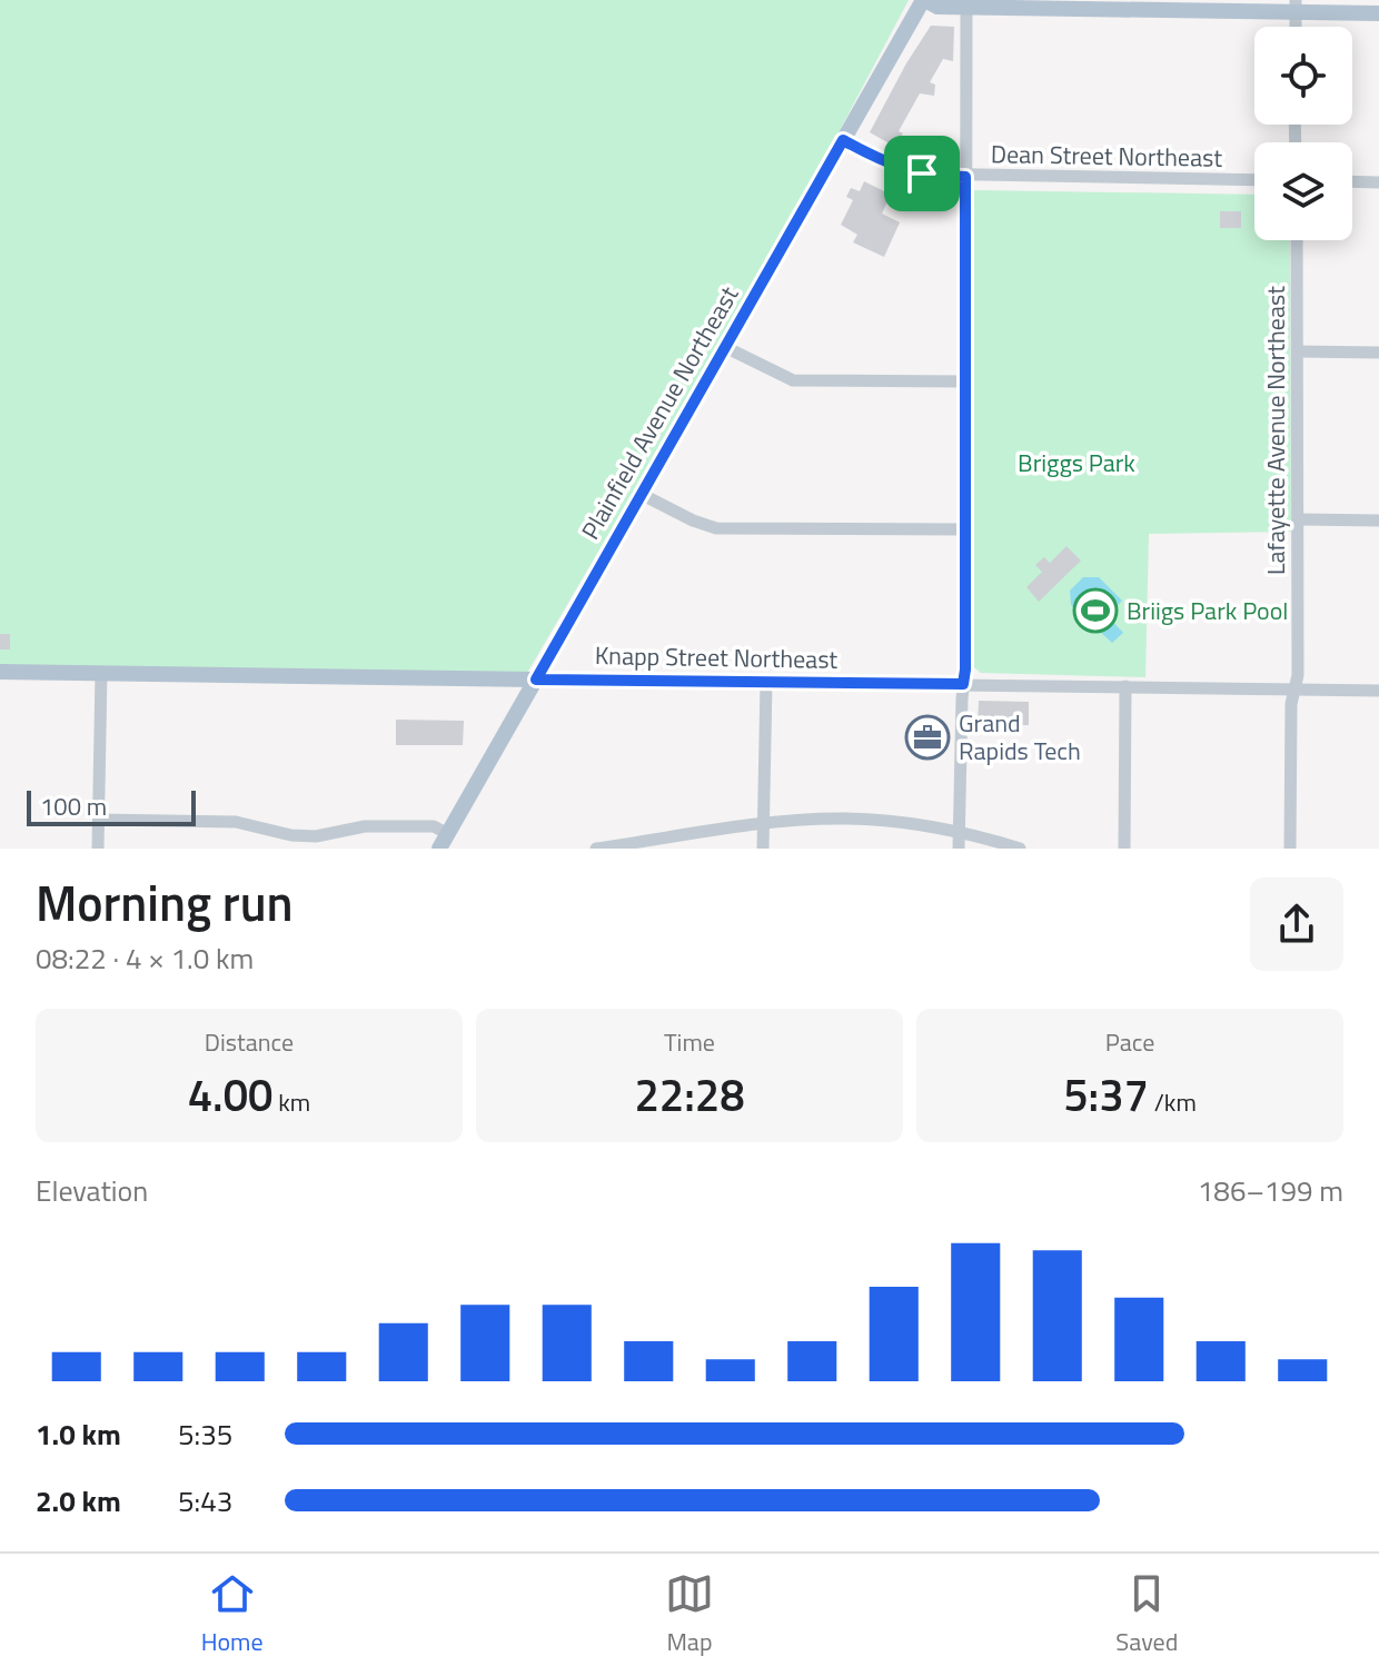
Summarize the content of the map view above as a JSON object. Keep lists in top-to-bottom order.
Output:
{
  "streets": {
    "main road": ["Plainfield Avenue Northeast", "Knapp Street Northeast"],
    "street": ["Dean Street Northeast", "Lafayette Avenue Northeast"]
  },
  "crossings": [
    ["Dean Street Northeast", "Plainfield Avenue Northeast"],
    ["Plainfield Avenue Northeast", "Knapp Street Northeast"],
    ["Lafayette Avenue Northeast", "Knapp Street Northeast"]
  ],
  "parks": ["Briggs Park"],
  "places": {
    "sports": ["Briigs Park Pool"],
    "office": ["Grand Rapids Tech"]
  },
  "scale_bar": "100 m",
  "page": {
    "scale": "100 m",
    "heading": ["Morning run", "08:22 · 4 × 1.0 km"],
    "stats": [
      ["Distance", "4.00 km"],
      ["Time", "22:28"],
      ["Pace", "5:37 /km"]
    ],
    "chart": ["Elevation", "186–199 m"],
    "list": [
      {
        "name": "1.0 km",
        "note": "5:35"
      },
      {
        "name": "2.0 km",
        "note": "5:43"
      }
    ],
    "tabs": ["Home", "Map", "Saved"]
  }
}
